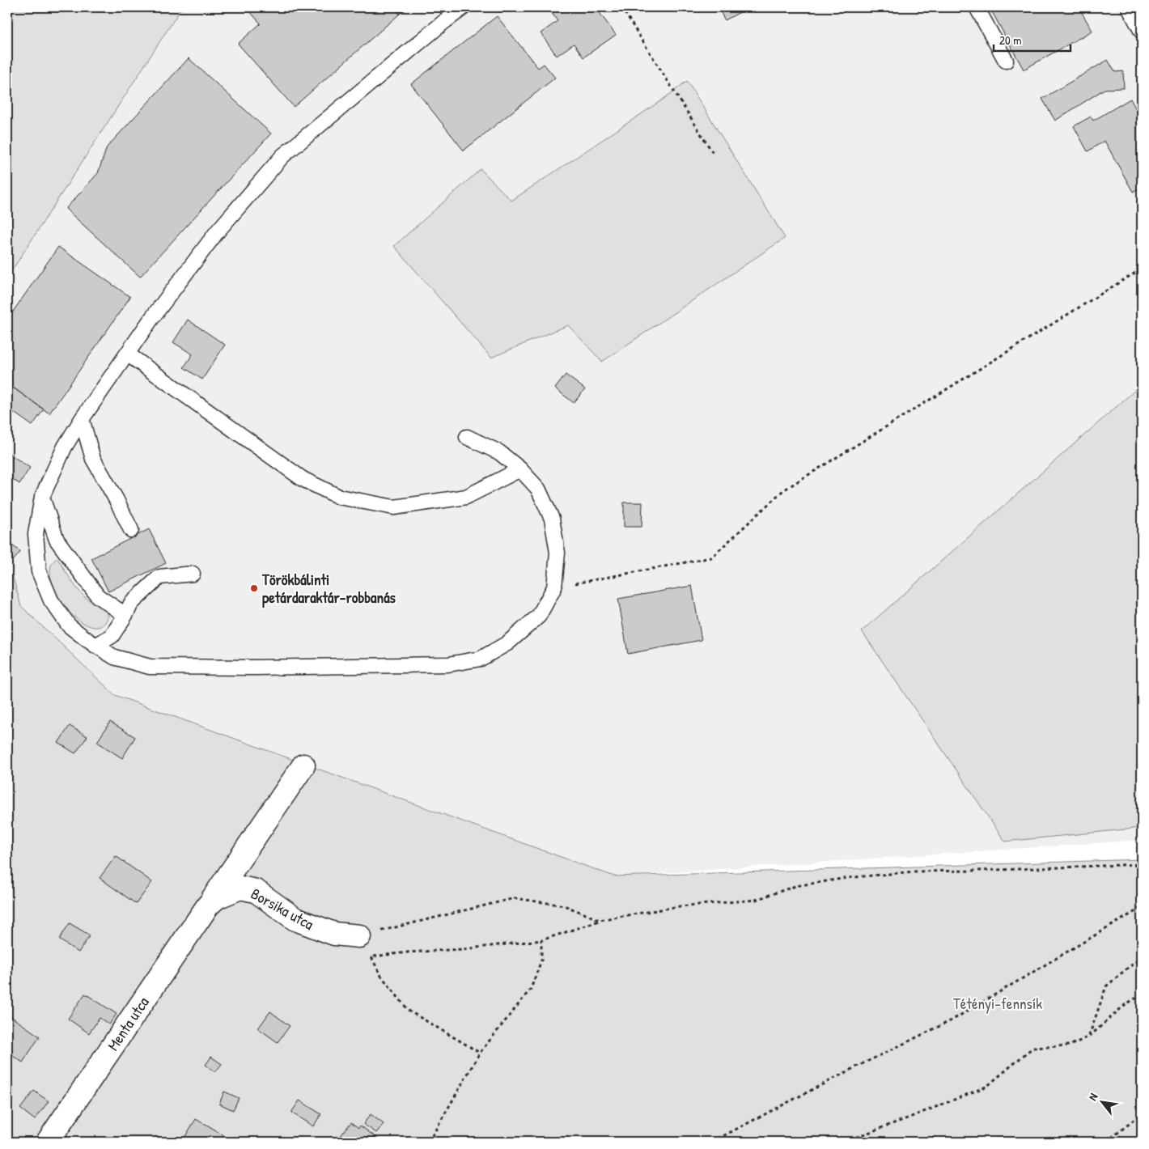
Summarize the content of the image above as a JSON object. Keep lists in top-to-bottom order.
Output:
{
  "streets": {
    "street": ["Borsika utca", "Menta utca"]
  },
  "crossings": [
    ["Borsika utca", "Menta utca"]
  ],
  "parks": ["Tétényi-fennsík"],
  "places": ["Törökbálinti petárdaraktár-robbanás"],
  "scale_bar": "20 m",
  "north": "top left"
}
